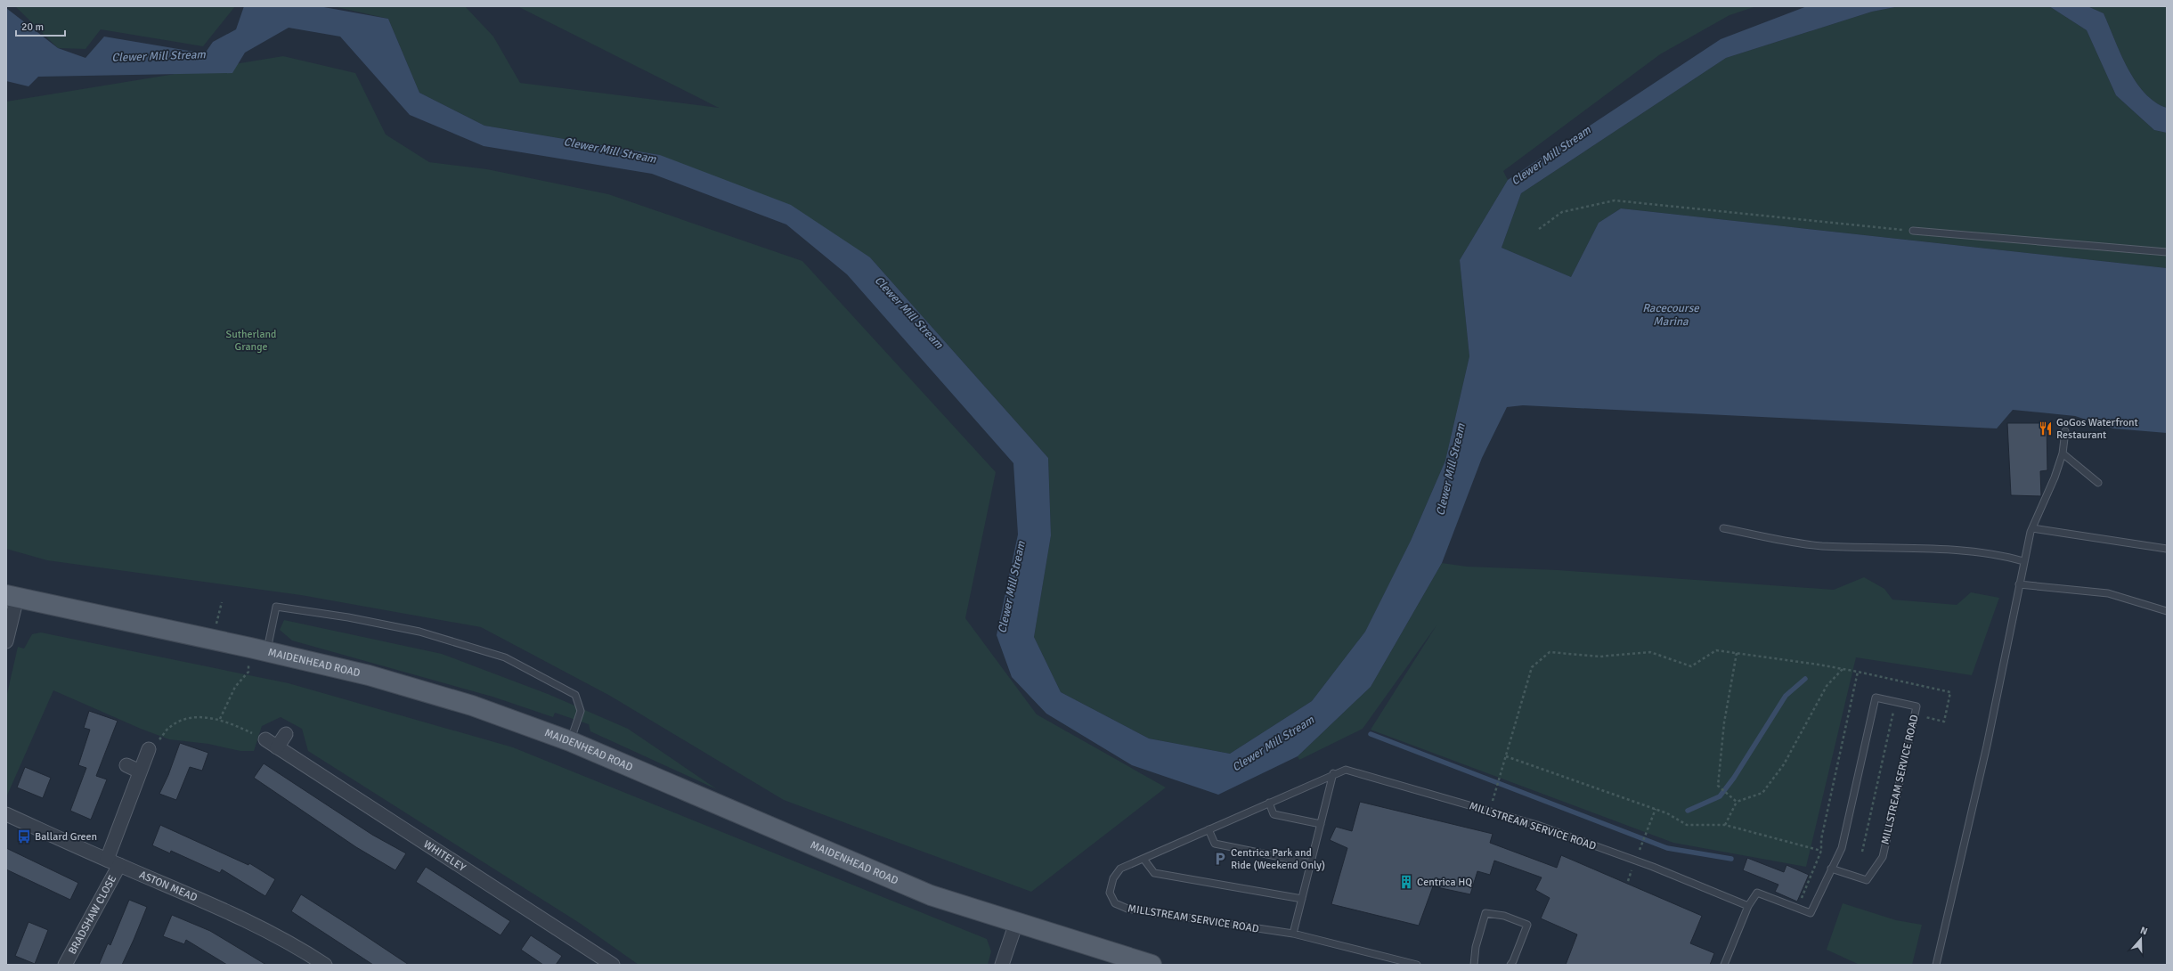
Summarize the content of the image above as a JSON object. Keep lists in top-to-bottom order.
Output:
{
  "streets": {
    "main road": ["MAIDENHEAD ROAD"],
    "street": ["WHITELEY", "ASTON MEAD", "BRADSHAW CLOSE"],
    "lane": ["MILLSTREAM SERVICE ROAD"]
  },
  "crossings": [
    ["ASTON MEAD", "BRADSHAW CLOSE"]
  ],
  "water": ["Clewer Mill Stream", "Racecourse Marina"],
  "parks": ["Sutherland Grange"],
  "places": {
    "restaurant": ["GoGos Waterfront Restaurant"],
    "bus stop": ["Ballard Green"],
    "parking": ["Centrica Park and Ride (Weekend Only)"],
    "building": ["Centrica HQ"]
  },
  "scale_bar": "20 m",
  "north": "top"
}
